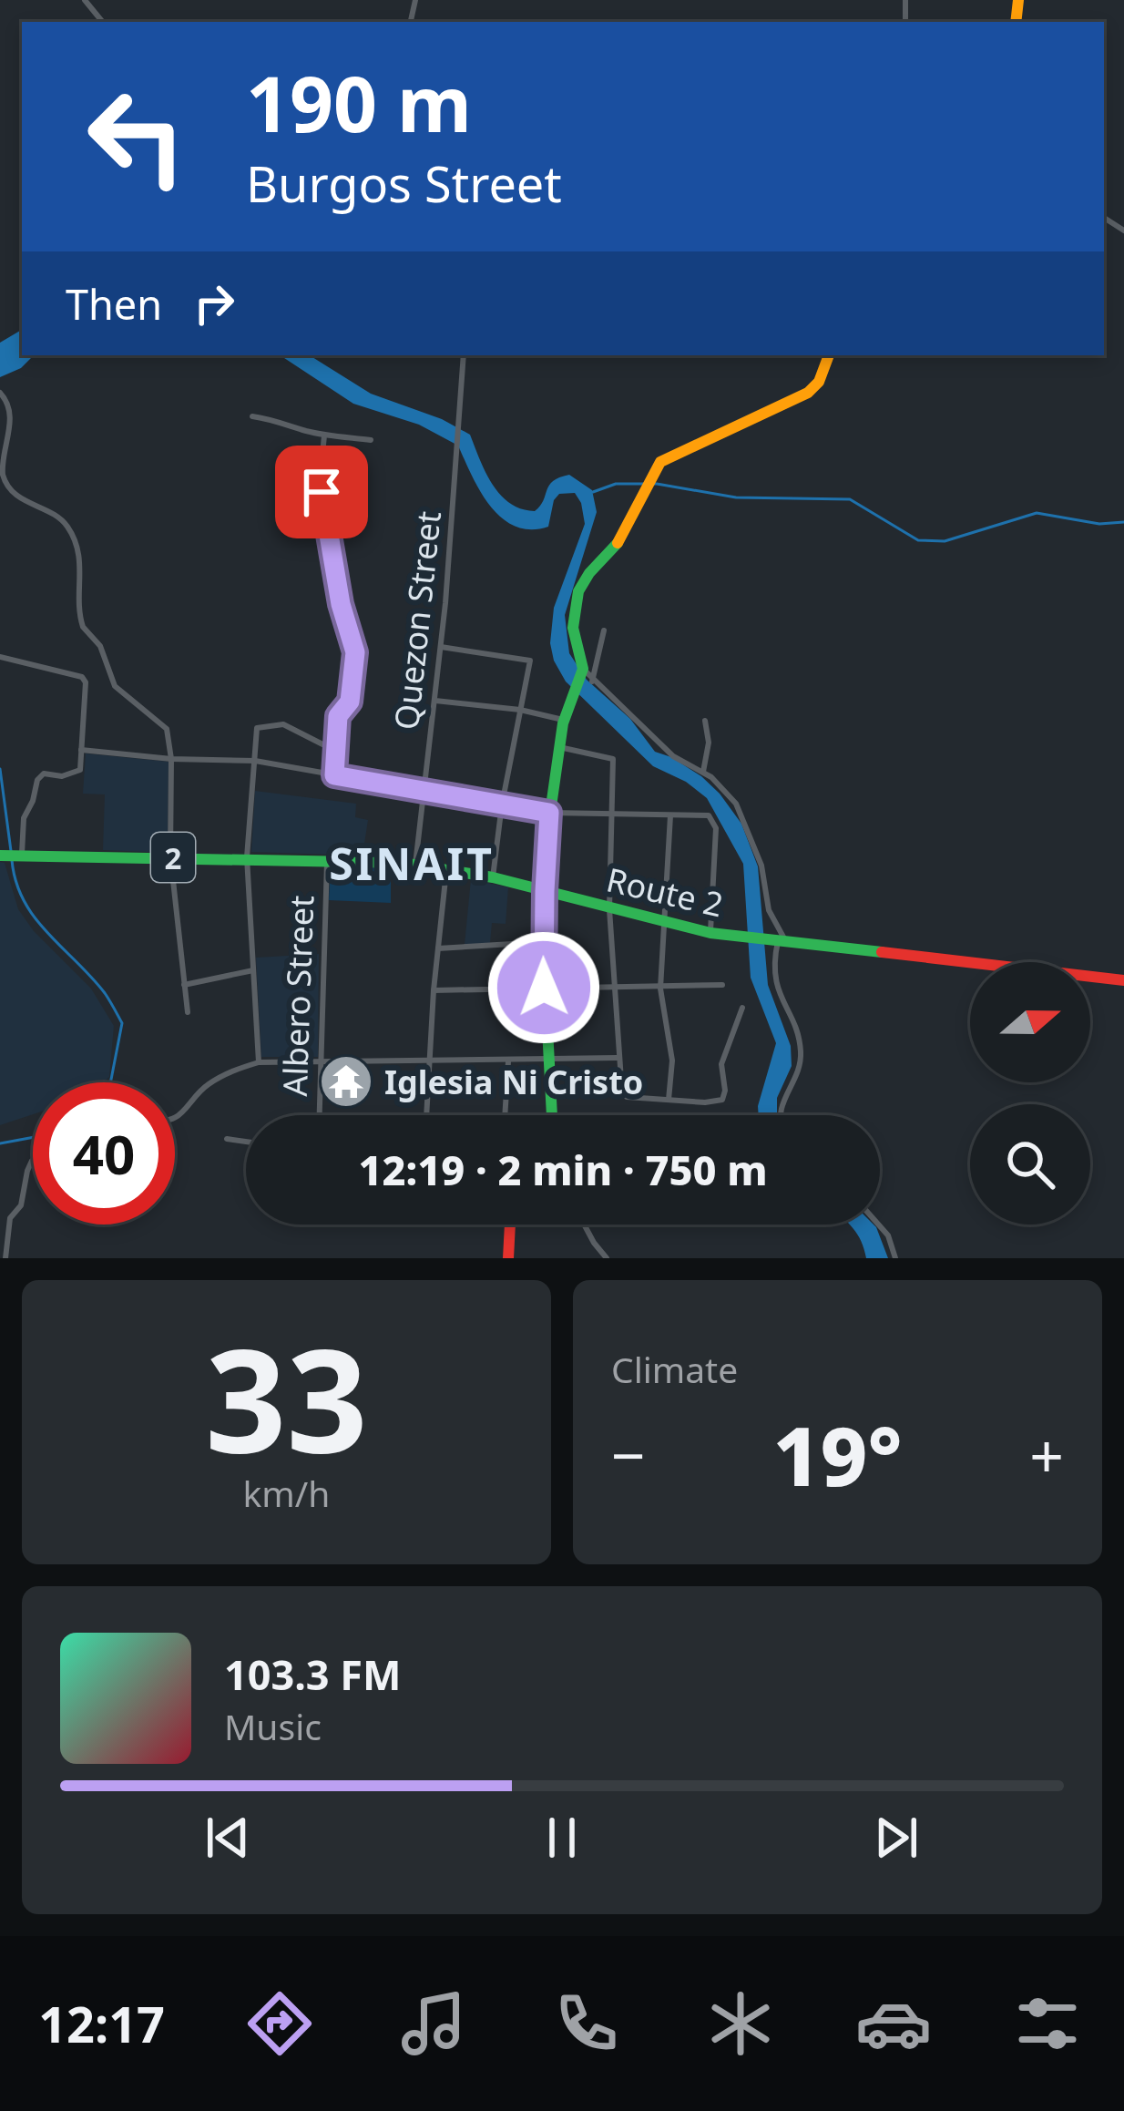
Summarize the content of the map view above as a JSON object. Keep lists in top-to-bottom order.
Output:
{
  "streets": {
    "main road": ["2", "Route 2"],
    "street": ["Quezon Street", "Albero Street"]
  },
  "crossings": [
    ["Quezon Street", "Route 2"],
    ["Route 2", "Albero Street"]
  ],
  "districts": ["SINAIT"],
  "places": {
    "temple": ["Iglesia Ni Cristo"]
  },
  "north": "right",
  "page": {
    "turn": ["190 m", "Burgos Street"],
    "then": "Then",
    "limit": "40",
    "trip": "12:19 · 2 min · 750 m",
    "tile": [
      ["33", "km/h"],
      "Climate"
    ],
    "heat": ["−", "19°", "+"],
    "song": ["103.3 FM", "Music"],
    "tabs": "12:17"
  }
}
